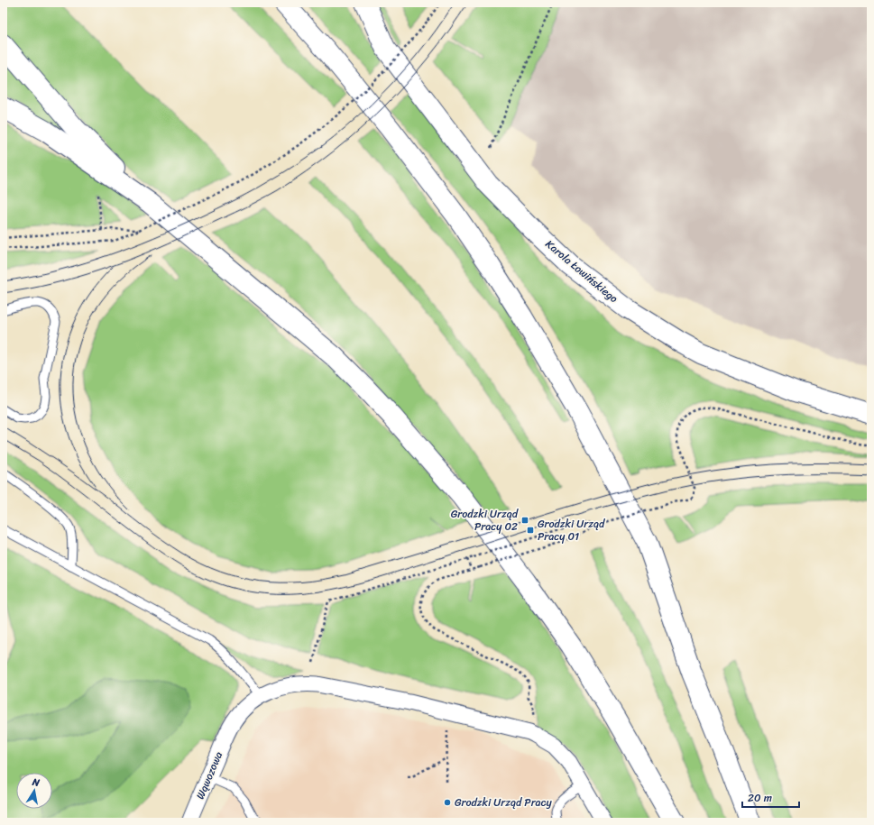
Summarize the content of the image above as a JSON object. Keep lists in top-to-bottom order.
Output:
{
  "streets": {
    "main road": ["Karola Łowińskiego"],
    "street": ["Wąwozowa"]
  },
  "places": {
    "transit": ["Grodzki Urząd Pracy 02", "Grodzki Urząd Pracy 01"],
    "other": ["Grodzki Urząd Pracy"]
  },
  "scale_bar": "20 m",
  "north": "top"
}
